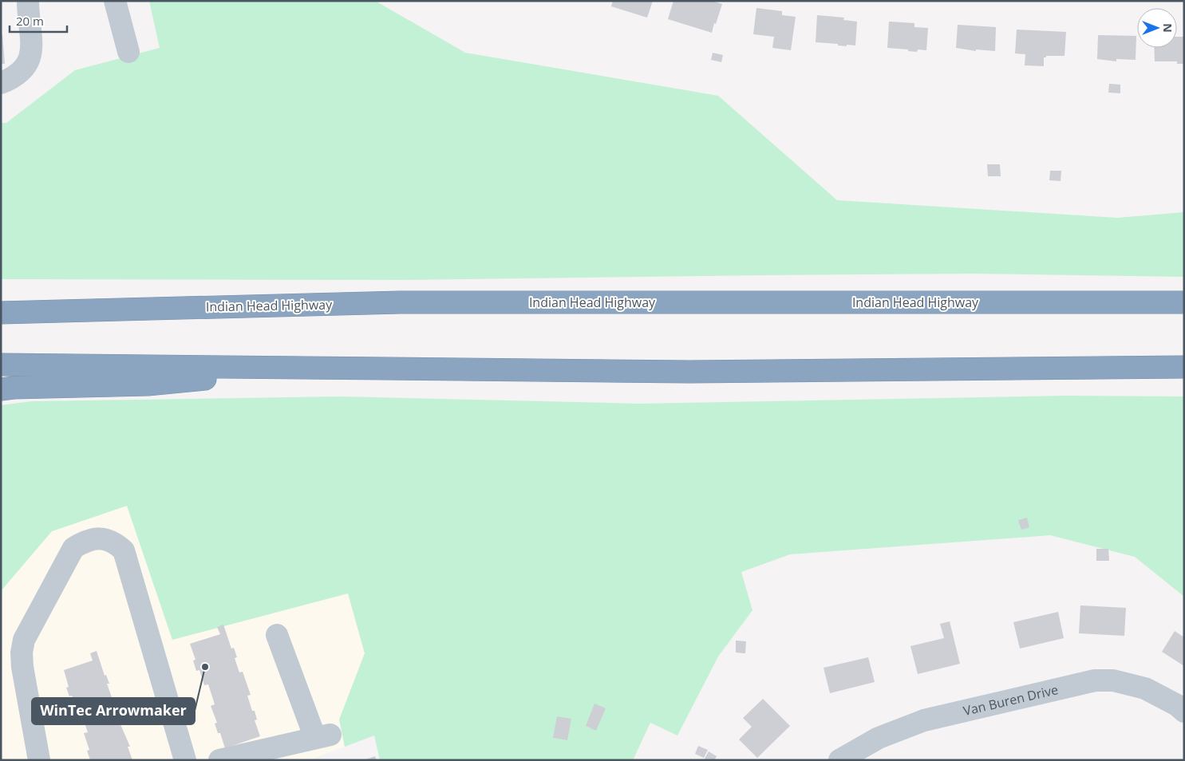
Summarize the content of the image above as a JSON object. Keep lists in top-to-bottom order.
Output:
{
  "streets": {
    "highway": ["Indian Head Highway"],
    "street": ["Van Buren Drive"]
  },
  "places": ["WinTec Arrowmaker"],
  "scale_bar": "20 m",
  "north": "right"
}
